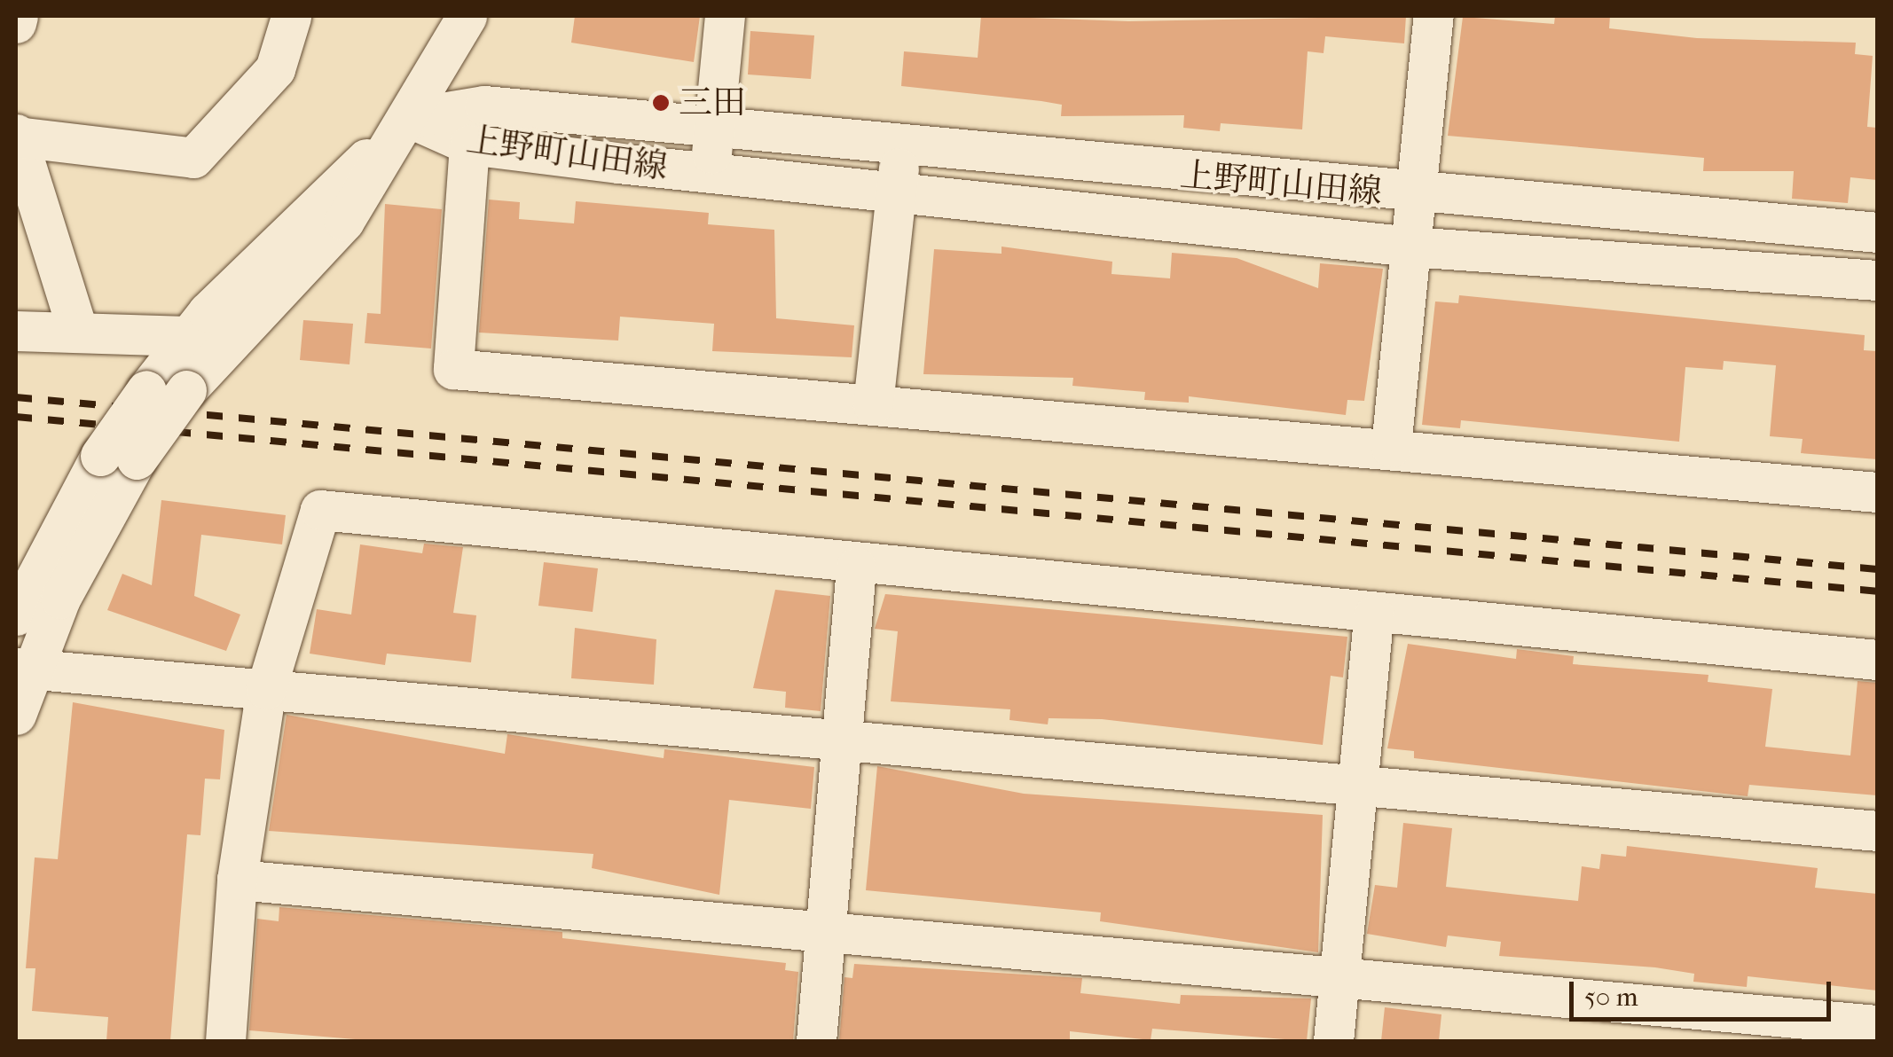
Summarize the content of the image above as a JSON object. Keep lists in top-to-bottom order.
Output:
{
  "streets": {
    "street": ["上野町山田線"]
  },
  "places": ["三田"],
  "scale_bar": "50 m"
}
